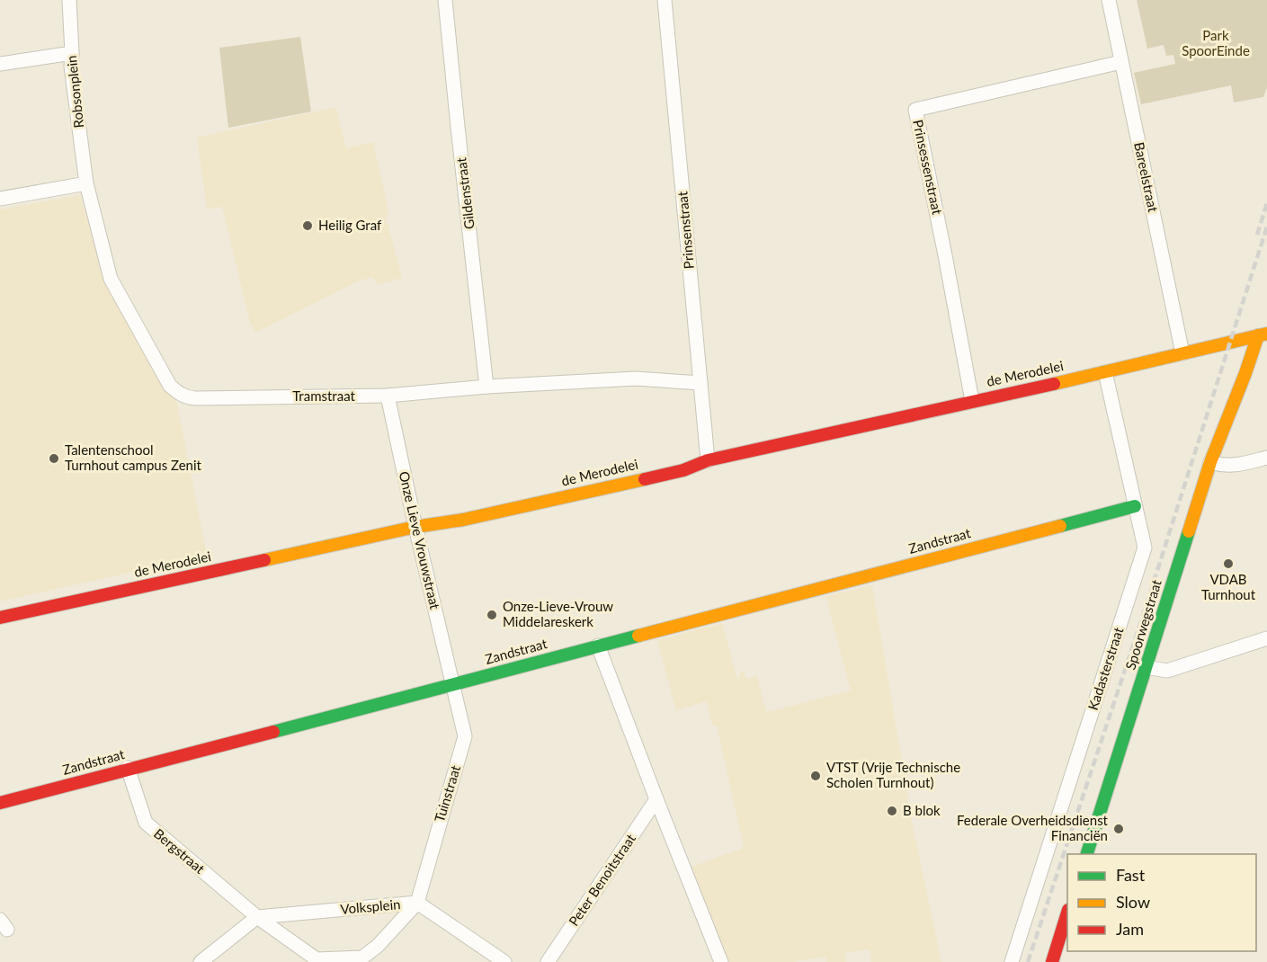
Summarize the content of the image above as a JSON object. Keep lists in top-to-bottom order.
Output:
{
  "streets": {
    "street": [
      "Robsonplein",
      "Prinsessenstraat",
      "Bareelstraat",
      "Gildenstraat",
      "Prinsenstraat",
      "de Merodelei",
      "Tramstraat",
      "Onze Lieve Vrouwstraat",
      "Zandstraat",
      "Spoorwegstraat",
      "Kadasterstraat",
      "Tuinstraat",
      "Bergstraat",
      "Peter Benoitstraat",
      "Volksplein"
    ]
  },
  "crossings": [
    ["Robsonplein", "Tramstraat"],
    ["Prinsessenstraat", "Bareelstraat"],
    ["Prinsessenstraat", "de Merodelei"],
    ["Bareelstraat", "de Merodelei"],
    ["Gildenstraat", "Tramstraat"],
    ["Prinsenstraat", "de Merodelei"],
    ["Prinsenstraat", "Tramstraat"],
    ["de Merodelei", "Onze Lieve Vrouwstraat"],
    ["de Merodelei", "Spoorwegstraat"],
    ["de Merodelei", "Kadasterstraat"],
    ["Tramstraat", "Onze Lieve Vrouwstraat"],
    ["Onze Lieve Vrouwstraat", "Zandstraat"],
    ["Onze Lieve Vrouwstraat", "Tuinstraat"],
    ["Zandstraat", "Kadasterstraat"],
    ["Zandstraat", "Tuinstraat"],
    ["Zandstraat", "Bergstraat"],
    ["Tuinstraat", "Volksplein"],
    ["Bergstraat", "Volksplein"]
  ],
  "parks": ["Park SpoorEinde"],
  "places": [
    "Heilig Graf",
    "Talentenschool Turnhout campus Zenit",
    "VDAB Turnhout",
    "Onze-Lieve-Vrouw Middelareskerk",
    "VTST (Vrije Technische Scholen Turnhout)",
    "B blok",
    "Federale Overheidsdienst Financiën"
  ],
  "legend": ["Fast", "Slow", "Jam"]
}
